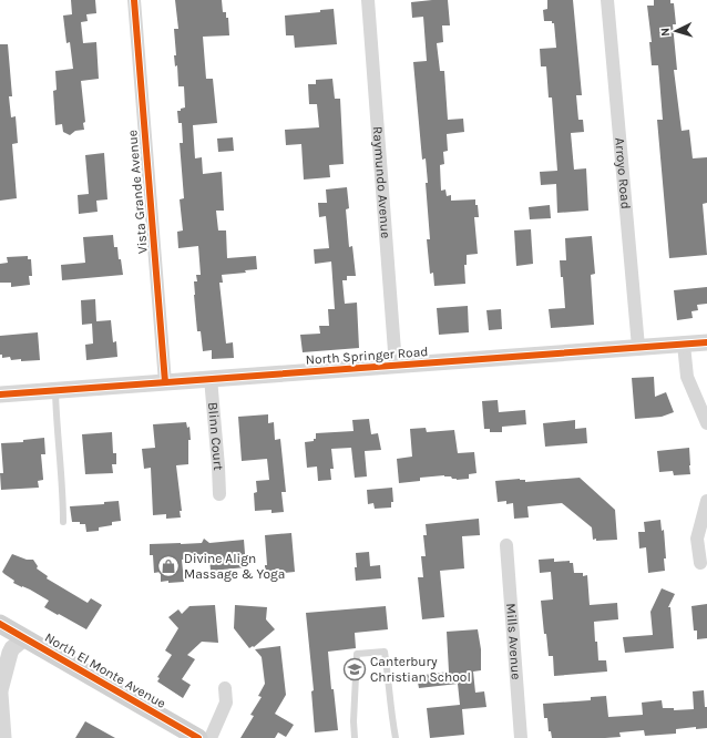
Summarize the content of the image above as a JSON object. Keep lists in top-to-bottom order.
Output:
{
  "streets": {
    "main road": ["North El Monte Avenue"],
    "street": [
      "Arroyo Road",
      "Raymundo Avenue",
      "Vista Grande Avenue",
      "North Springer Road",
      "Blinn Court",
      "Mills Avenue"
    ]
  },
  "crossings": [
    ["Arroyo Road", "North Springer Road"],
    ["Raymundo Avenue", "North Springer Road"],
    ["Vista Grande Avenue", "North Springer Road"],
    ["North Springer Road", "Blinn Court"]
  ],
  "places": {
    "shop": ["Divine Align Massage & Yoga"],
    "school or university": ["Canterbury Christian School"]
  },
  "north": "left"
}
